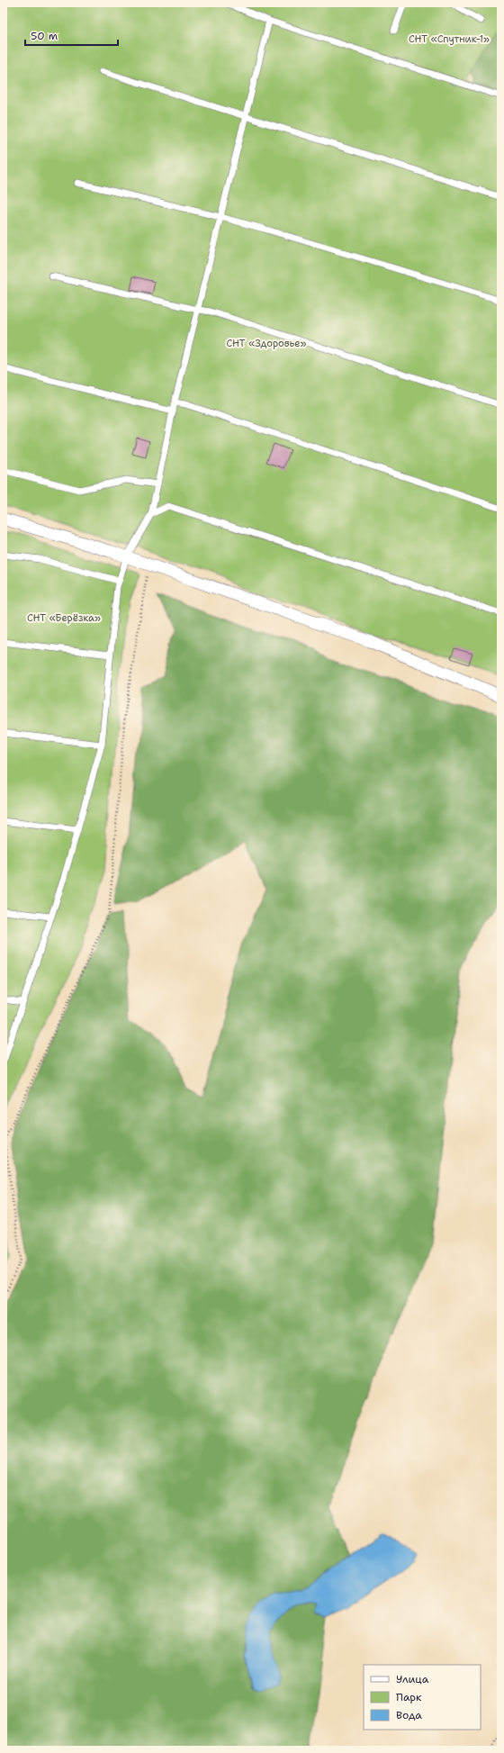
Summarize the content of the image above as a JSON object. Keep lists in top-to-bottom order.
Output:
{
  "parks": ["СНТ «Спутник-1»", "СНТ «Здоровье»", "СНТ «Берёзка»"],
  "legend": ["Улица", "Парк", "Вода"],
  "scale_bar": "50 m"
}
